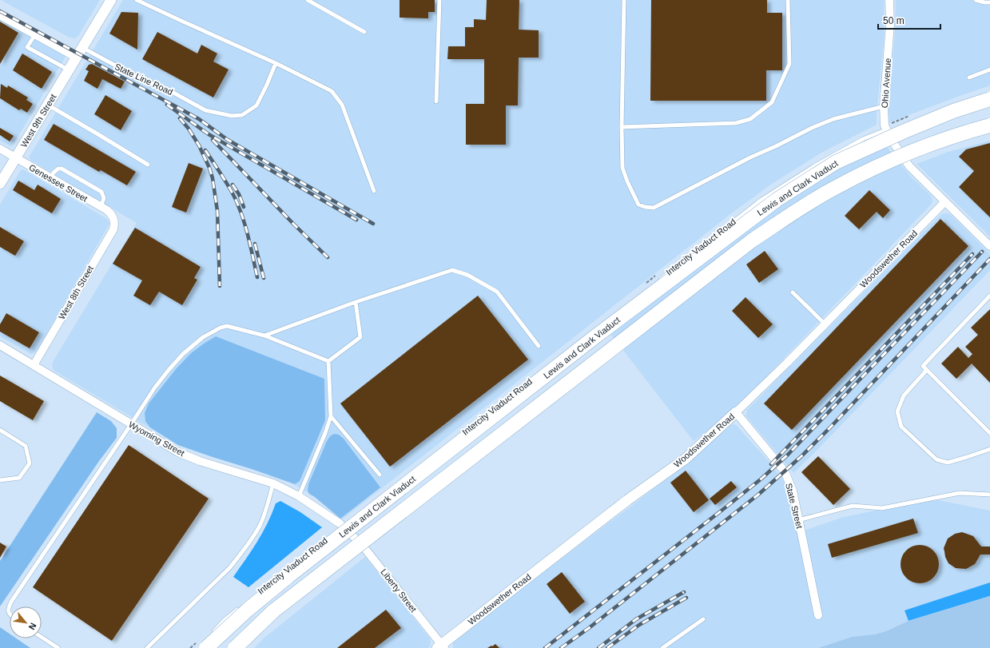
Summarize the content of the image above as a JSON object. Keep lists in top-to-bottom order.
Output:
{
  "streets": {
    "highway": ["Lewis and Clark Viaduct"],
    "street": [
      "Ohio Avenue",
      "West 9th Street",
      "Genessee Street",
      "Woodswether Road",
      "West 8th Street",
      "Wyoming Street",
      "State Street",
      "Liberty Street"
    ],
    "lane": ["State Line Road", "Intercity Viaduct Road"]
  },
  "crossings": [
    ["State Line Road", "West 9th Street"],
    ["Ohio Avenue", "Intercity Viaduct Road"],
    ["Ohio Avenue", "Woodswether Road"],
    ["West 9th Street", "Genessee Street"],
    ["Genessee Street", "West 8th Street"],
    ["Woodswether Road", "State Street"],
    ["Woodswether Road", "Liberty Street"],
    ["West 8th Street", "Wyoming Street"],
    ["Wyoming Street", "Liberty Street"]
  ],
  "scale_bar": "50 m",
  "north": "bottom right"
}
